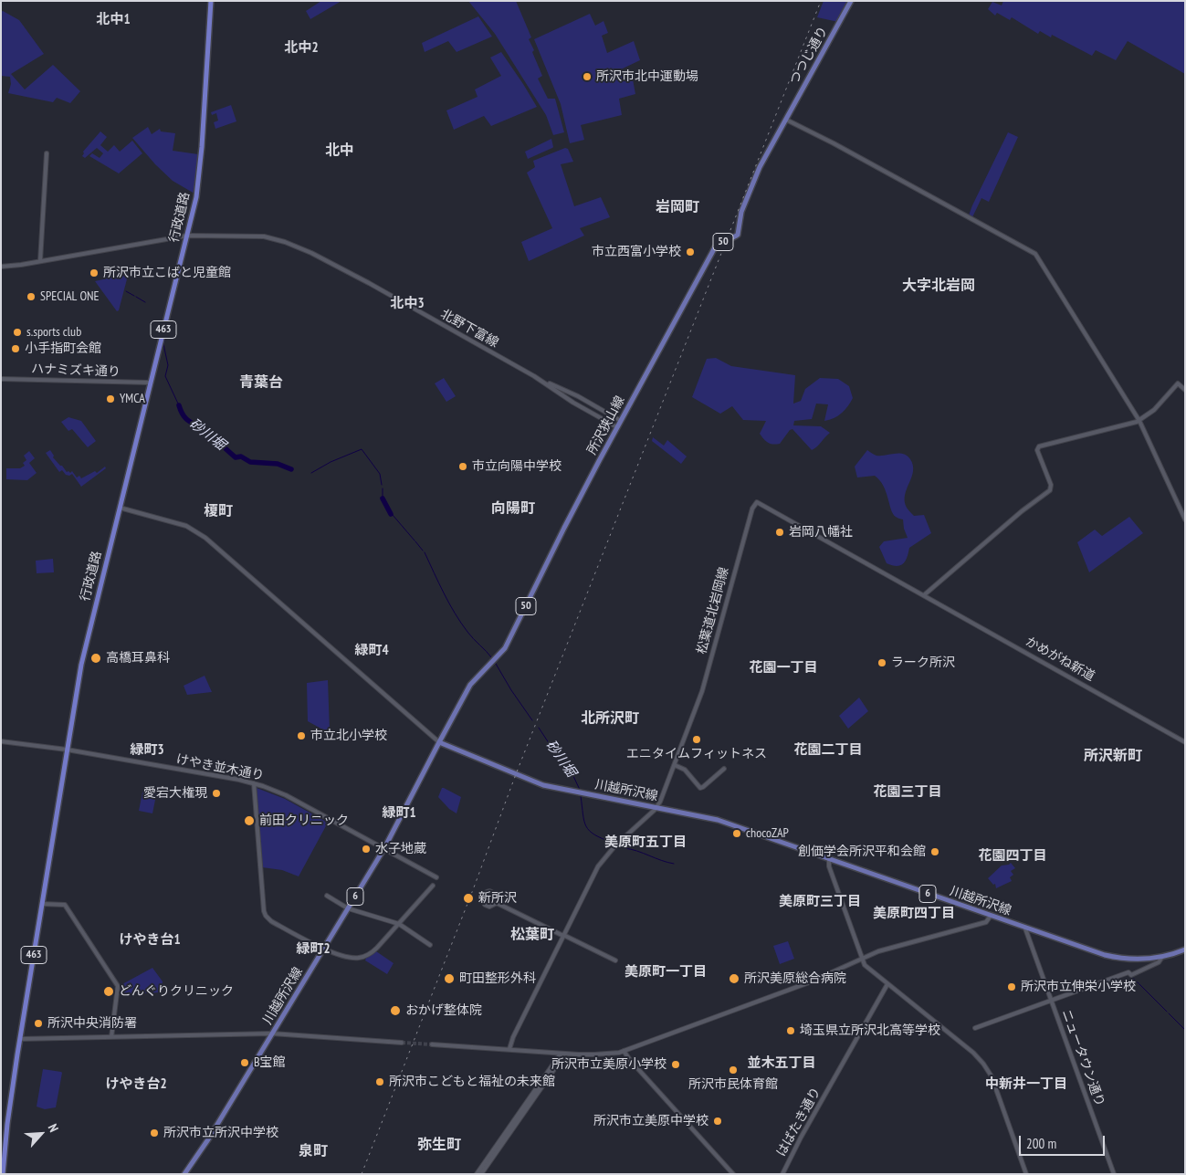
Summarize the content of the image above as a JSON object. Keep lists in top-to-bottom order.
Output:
{
  "streets": {
    "highway": ["行政道路", "463"],
    "main road": [
      "つつじ通り",
      "50",
      "所沢狭山線",
      "川越所沢線",
      "6"
    ],
    "street": [
      "北野下富線",
      "ハナミズキ通り",
      "松葉道北岩岡線",
      "かめがね新道",
      "けやき並木通り",
      "ニュータウン通り",
      "はばたき通り"
    ]
  },
  "crossings": [
    ["つつじ通り", "所沢狭山線"],
    ["行政道路", "北野下富線"],
    ["行政道路", "ハナミズキ通り"],
    ["行政道路", "けやき並木通り"],
    ["所沢狭山線", "川越所沢線"],
    ["松葉道北岩岡線", "かめがね新道"],
    ["松葉道北岩岡線", "川越所沢線"],
    ["けやき並木通り", "川越所沢線"],
    ["川越所沢線", "ニュータウン通り"]
  ],
  "districts": [
    "北中1",
    "北中2",
    "北中",
    "岩岡町",
    "大字北岩岡",
    "北中3",
    "青葉台",
    "向陽町",
    "榎町",
    "緑町4",
    "花園一丁目",
    "北所沢町",
    "緑町3",
    "花園二丁目",
    "所沢新町",
    "花園三丁目",
    "緑町1",
    "美原町五丁目",
    "花園四丁目",
    "美原町三丁目",
    "美原町四丁目",
    "松葉町",
    "けやき台1",
    "緑町2",
    "美原町一丁目",
    "並木五丁目",
    "けやき台2",
    "中新井一丁目",
    "弥生町",
    "泉町"
  ],
  "water": ["砂川堀"],
  "places": [
    "所沢市北中運動場",
    "市立西富小学校",
    "所沢市立こばと児童館",
    "SPECIAL ONE",
    "s.sports club",
    "小手指町会館",
    "YMCA",
    "市立向陽中学校",
    "岩岡八幡社",
    "高橋耳鼻科",
    "ラーク所沢",
    "市立北小学校",
    "エニタイムフィットネス",
    "愛宕大権現",
    "前田クリニック",
    "chocoZAP",
    "水子地蔵",
    "創価学会所沢平和会館",
    "新所沢",
    "町田整形外科",
    "所沢美原総合病院",
    "所沢市立伸栄小学校",
    "どんぐりクリニック",
    "おかげ整体院",
    "所沢中央消防署",
    "埼玉県立所沢北高等学校",
    "B宝館",
    "所沢市立美原小学校",
    "所沢市民体育館",
    "所沢市こどもと福祉の未来館",
    "所沢市立美原中学校",
    "所沢市立所沢中学校"
  ],
  "scale_bar": "200 m",
  "north": "top right"
}
